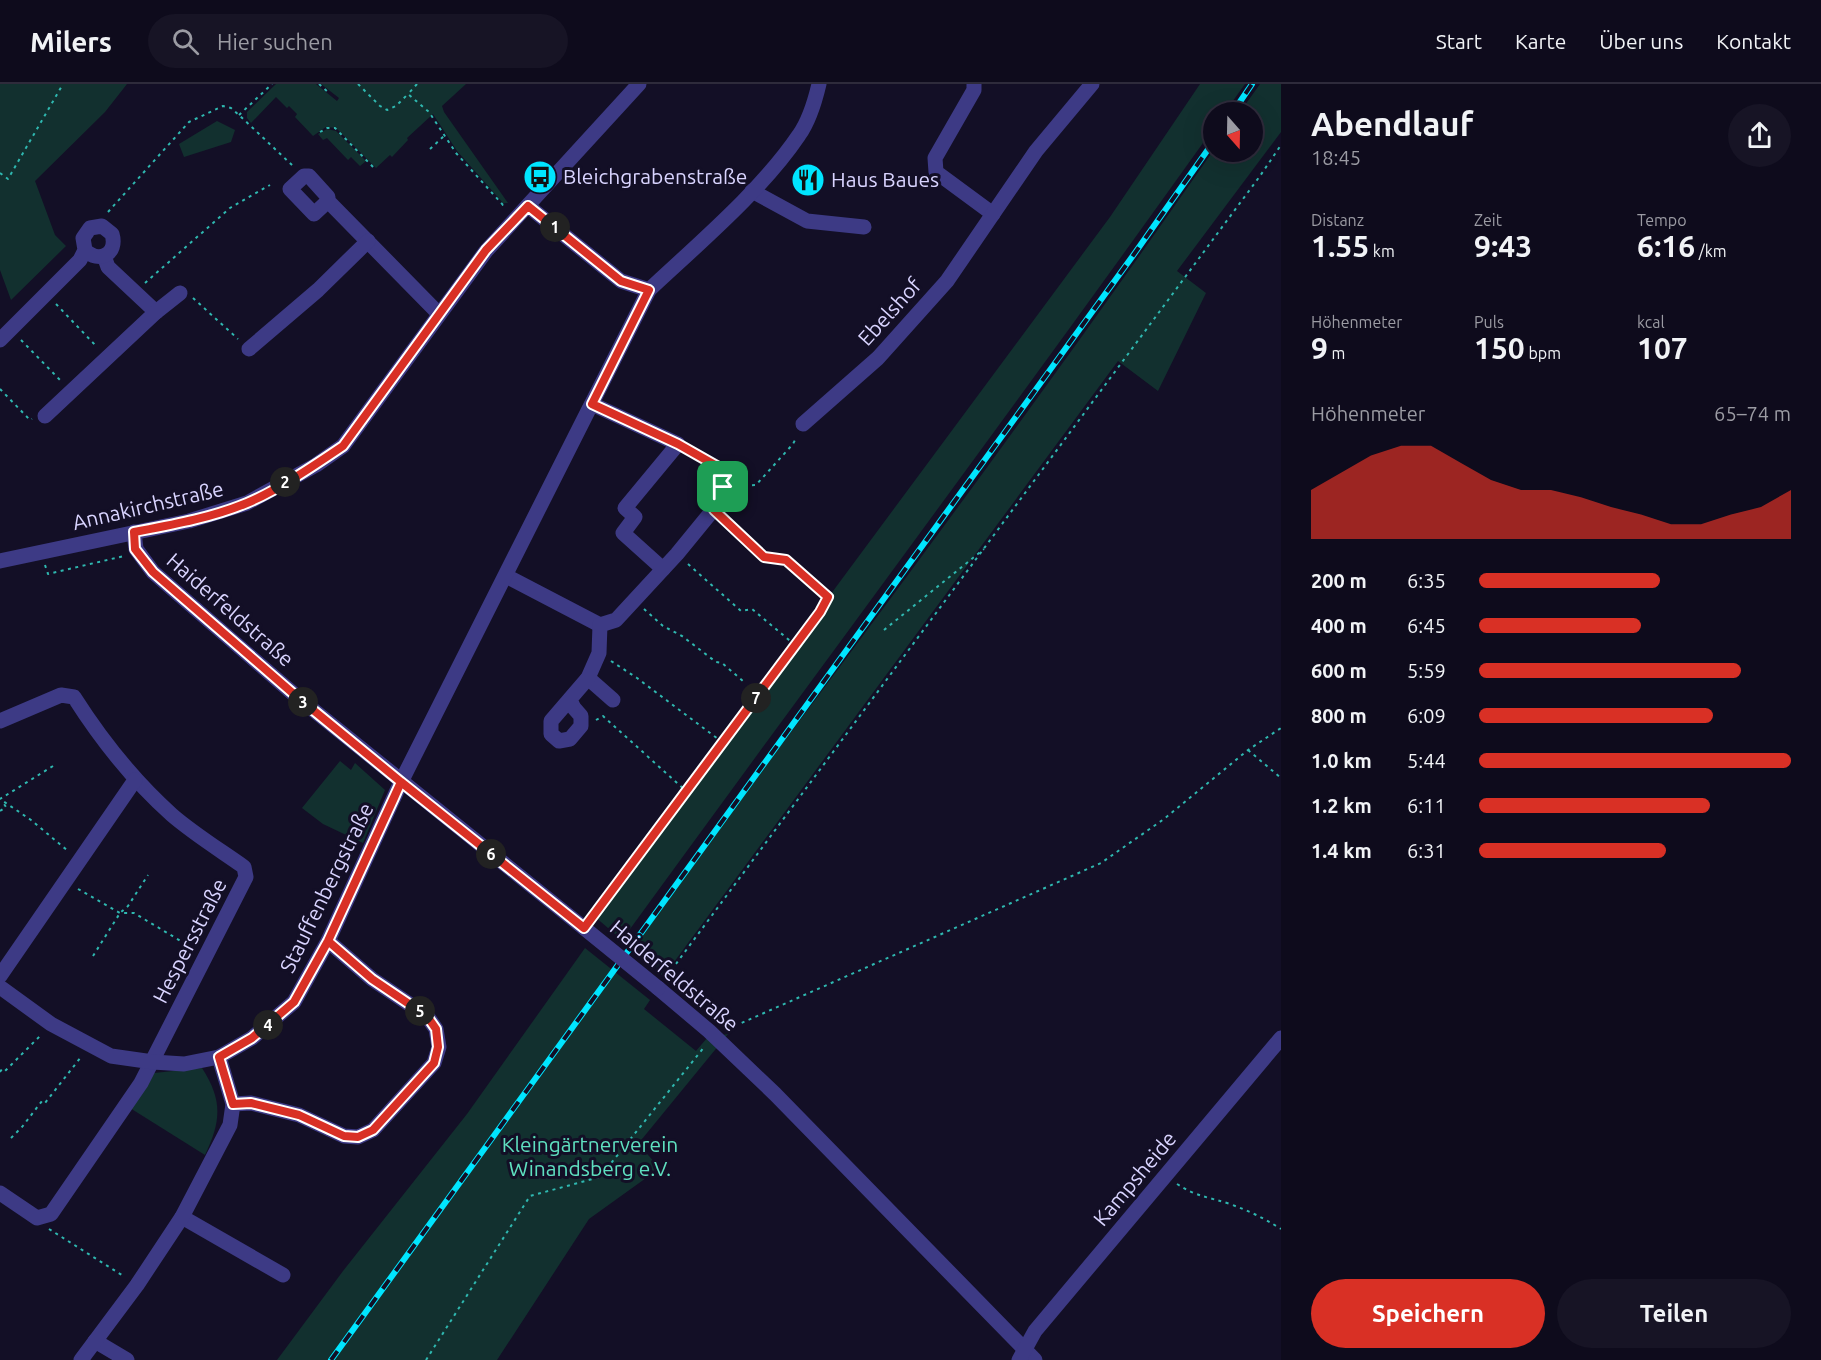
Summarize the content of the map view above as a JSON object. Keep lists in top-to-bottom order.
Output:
{
  "streets": {
    "street": [
      "Ebelshof",
      "Annakirchstraße",
      "Haiderfeldstraße",
      "Stauffenbergstraße",
      "Hespersstraße",
      "Kampsheide"
    ]
  },
  "crossings": [
    ["Annakirchstraße", "Haiderfeldstraße"],
    ["Haiderfeldstraße", "Stauffenbergstraße"],
    ["Haiderfeldstraße", "Kampsheide"],
    ["Stauffenbergstraße", "Hespersstraße"]
  ],
  "parks": ["Kleingärtnerverein Winandsberg e.V."],
  "places": {
    "bus stop": ["Bleichgrabenstraße"],
    "restaurant": ["Haus Baues"]
  },
  "north": "bottom",
  "page": {
    "header": "Milers",
    "search": "Hier suchen",
    "nav": [
      "Start",
      "Karte",
      "Über uns",
      "Kontakt"
    ],
    "heading": ["Abendlauf", "18:45"],
    "stats": [
      ["Distanz", "1.55 km"],
      ["Zeit", "9:43"],
      ["Tempo", "6:16 /km"],
      ["Höhenmeter", "9 m"],
      ["Puls", "150 bpm"],
      ["kcal", "107"]
    ],
    "pins": [
      "1",
      "2",
      "7",
      "3",
      "6",
      "5",
      "4"
    ],
    "chart": ["Höhenmeter", "65–74 m"],
    "list": [
      {
        "name": "200 m",
        "note": "6:35"
      },
      {
        "name": "400 m",
        "note": "6:45"
      },
      {
        "name": "600 m",
        "note": "5:59"
      },
      {
        "name": "800 m",
        "note": "6:09"
      },
      {
        "name": "1.0 km",
        "note": "5:44"
      },
      {
        "name": "1.2 km",
        "note": "6:11"
      },
      {
        "name": "1.4 km",
        "note": "6:31"
      }
    ],
    "buttons": ["Speichern", "Teilen"]
  }
}
